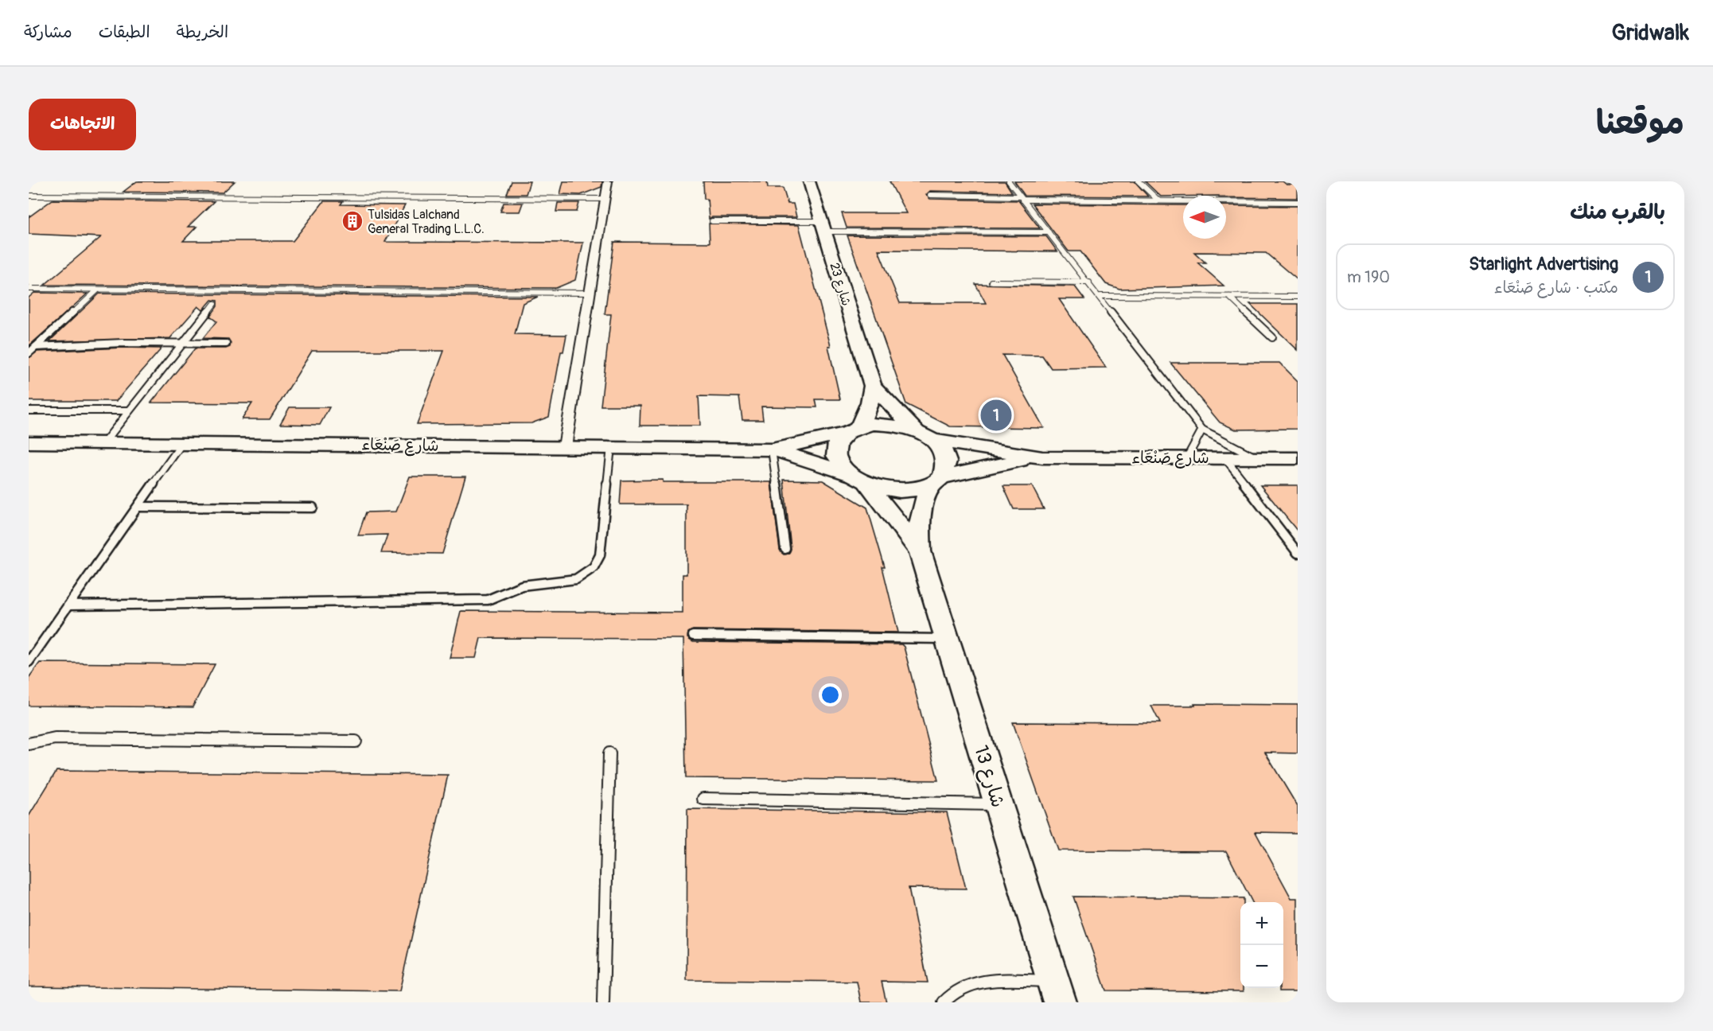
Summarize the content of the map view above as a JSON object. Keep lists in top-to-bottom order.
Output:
{
  "streets": {
    "street": ["شارع 23", "شارع صَنْعَاء", "شارع 13"]
  },
  "crossings": [
    ["شارع 23", "شارع صَنْعَاء"],
    ["شارع 23", "شارع 13"],
    ["شارع صَنْعَاء", "شارع 13"]
  ],
  "places": {
    "building": ["Tulsidas Lalchand General Trading L.L.C."]
  },
  "north": "left",
  "page": {
    "header": "Gridwalk",
    "nav": ["الخريطة", "الطبقات", "مشاركة"],
    "title": "موقعنا",
    "buttons": "الاتجاهات",
    "heading": "بالقرب منك",
    "list": [
      {
        "mark": "1",
        "name": "Starlight Advertising",
        "note": "مكتب · شارع صَنْعَاء",
        "value": "190 m"
      }
    ],
    "pins": "1",
    "map_buttons": ["+", "−"]
  }
}
